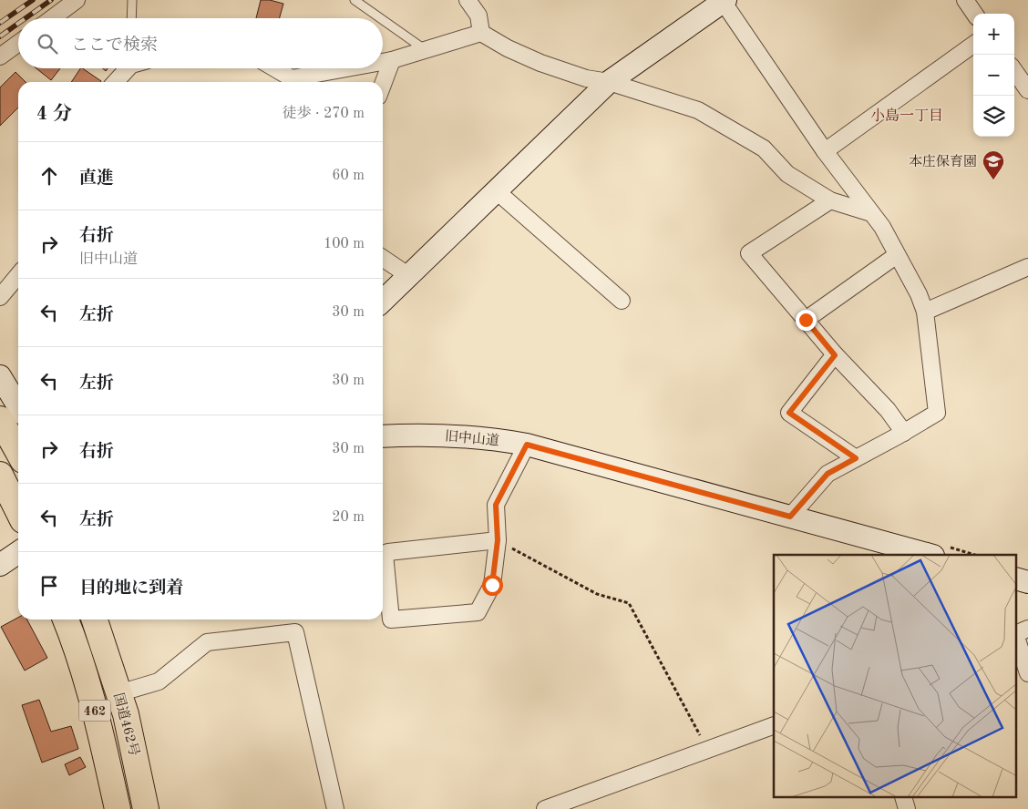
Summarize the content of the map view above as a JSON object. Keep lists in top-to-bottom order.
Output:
{
  "streets": {
    "highway": ["462", "国道462号"],
    "main road": ["旧中山道"]
  },
  "districts": ["小島一丁目"],
  "places": {
    "school or university": ["本庄保育園"]
  },
  "page": {
    "map_buttons": ["+", "−"],
    "search": "ここで検索",
    "heading": ["4 分", "徒歩 · 270 m"],
    "list": [
      ["直進", "60 m"],
      ["右折", "旧中山道", "100 m"],
      ["左折", "30 m"],
      ["左折", "30 m"],
      ["右折", "30 m"],
      ["左折", "20 m"],
      "目的地に到着"
    ]
  }
}
